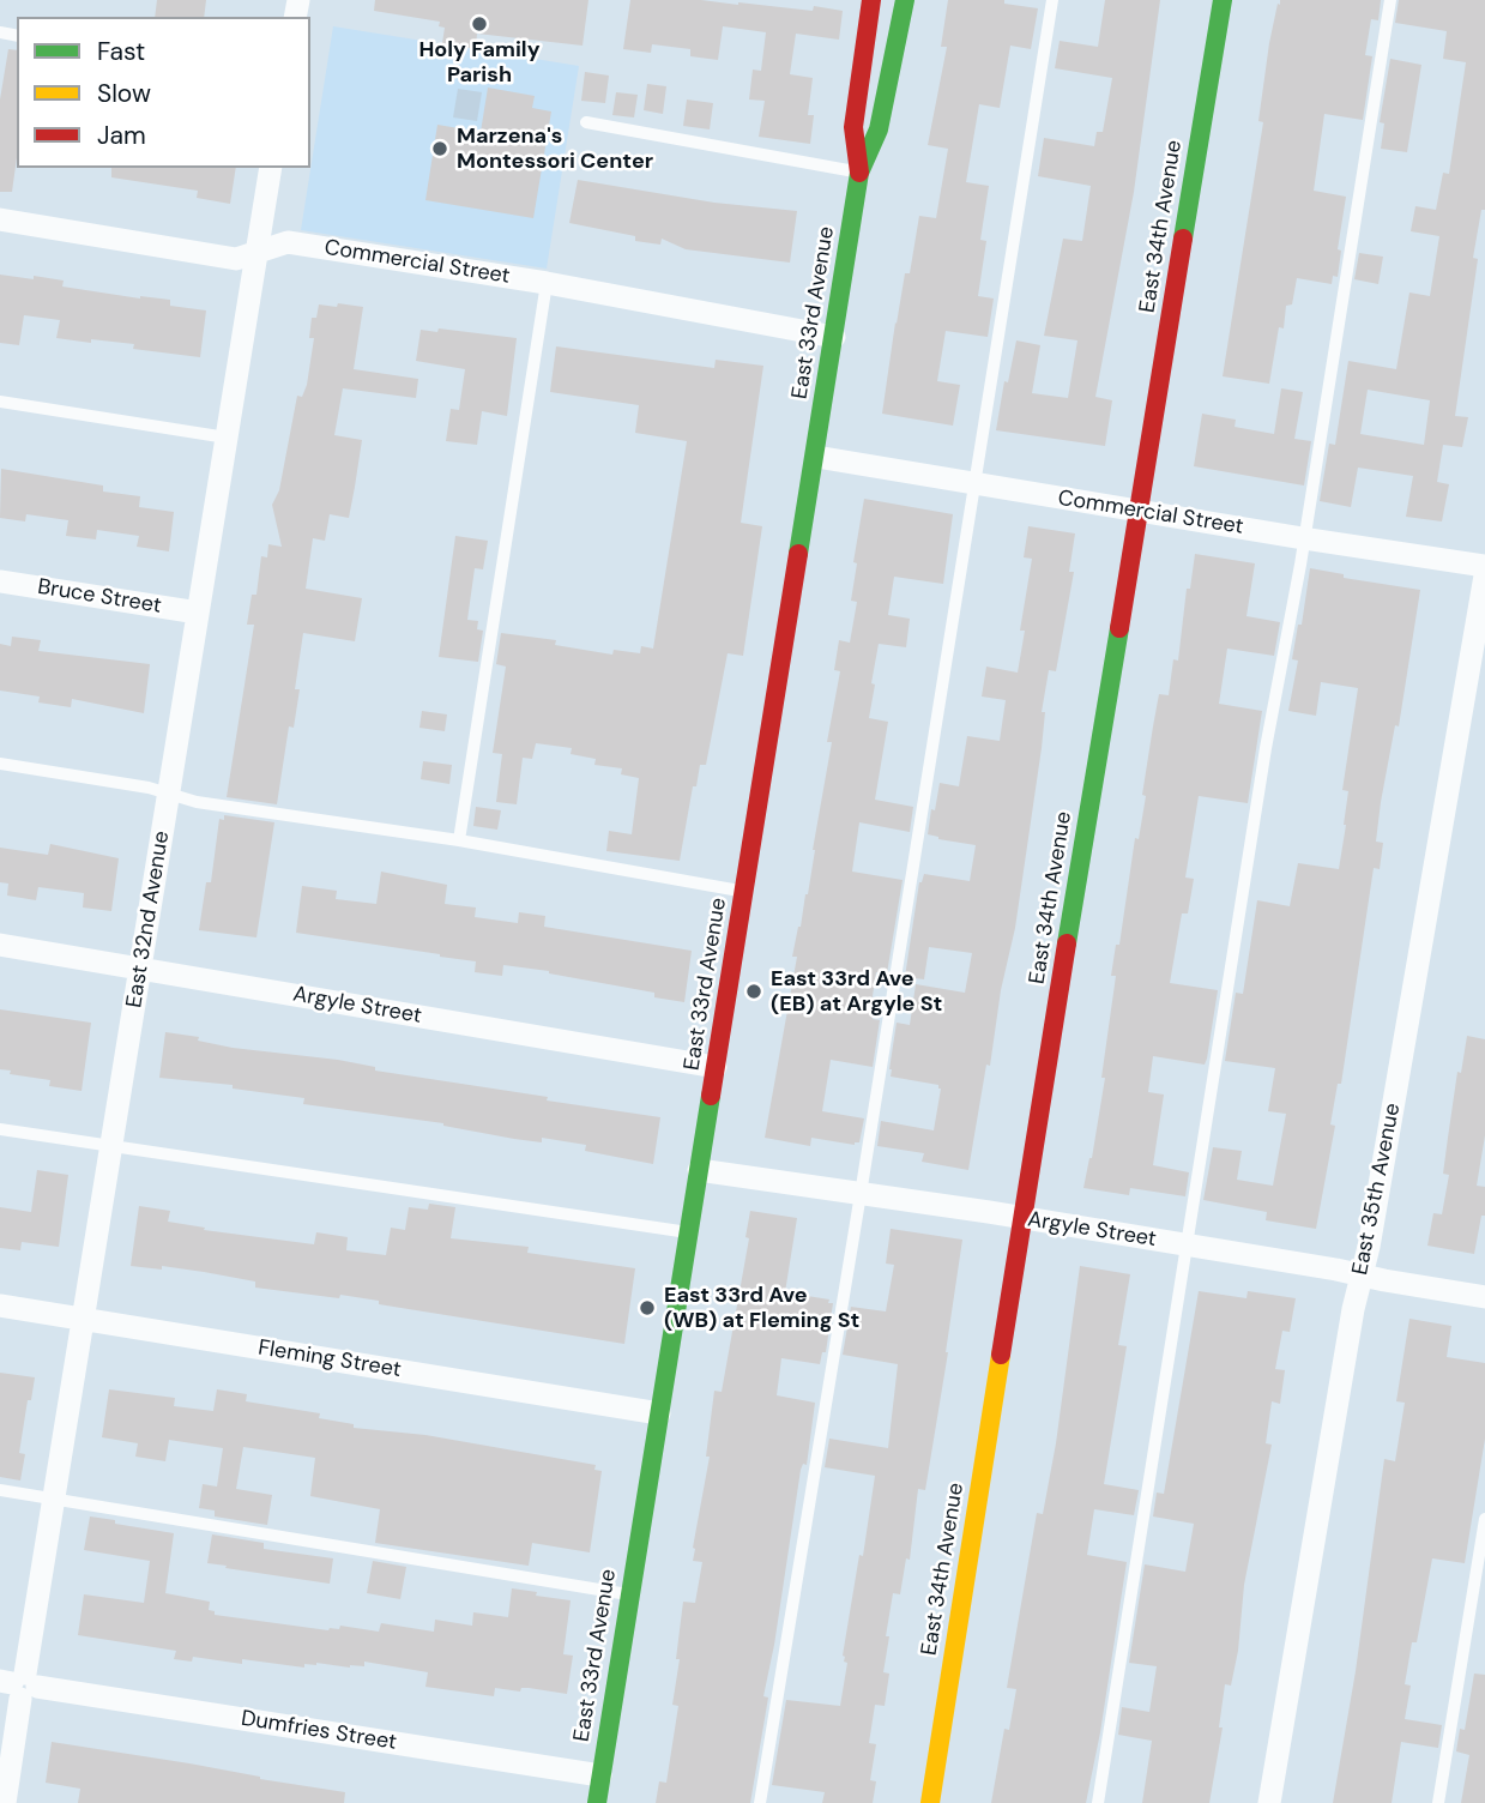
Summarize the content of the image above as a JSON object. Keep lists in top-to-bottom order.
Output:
{
  "streets": {
    "street": [
      "East 34th Avenue",
      "Commercial Street",
      "East 33rd Avenue",
      "Bruce Street",
      "East 32nd Avenue",
      "Argyle Street",
      "East 35th Avenue",
      "Fleming Street",
      "Dumfries Street"
    ]
  },
  "crossings": [
    ["East 34th Avenue", "Commercial Street"],
    ["East 34th Avenue", "Argyle Street"],
    ["Commercial Street", "East 33rd Avenue"],
    ["Commercial Street", "East 32nd Avenue"],
    ["East 33rd Avenue", "Argyle Street"],
    ["East 33rd Avenue", "Fleming Street"],
    ["East 33rd Avenue", "Dumfries Street"],
    ["Bruce Street", "East 32nd Avenue"],
    ["East 32nd Avenue", "Argyle Street"],
    ["East 32nd Avenue", "Fleming Street"],
    ["East 32nd Avenue", "Dumfries Street"],
    ["Argyle Street", "East 35th Avenue"]
  ],
  "places": [
    "Holy Family Parish",
    "Marzena's Montessori Center",
    "East 33rd Ave (EB) at Argyle St",
    "East 33rd Ave (WB) at Fleming St"
  ],
  "legend": ["Fast", "Slow", "Jam"]
}
